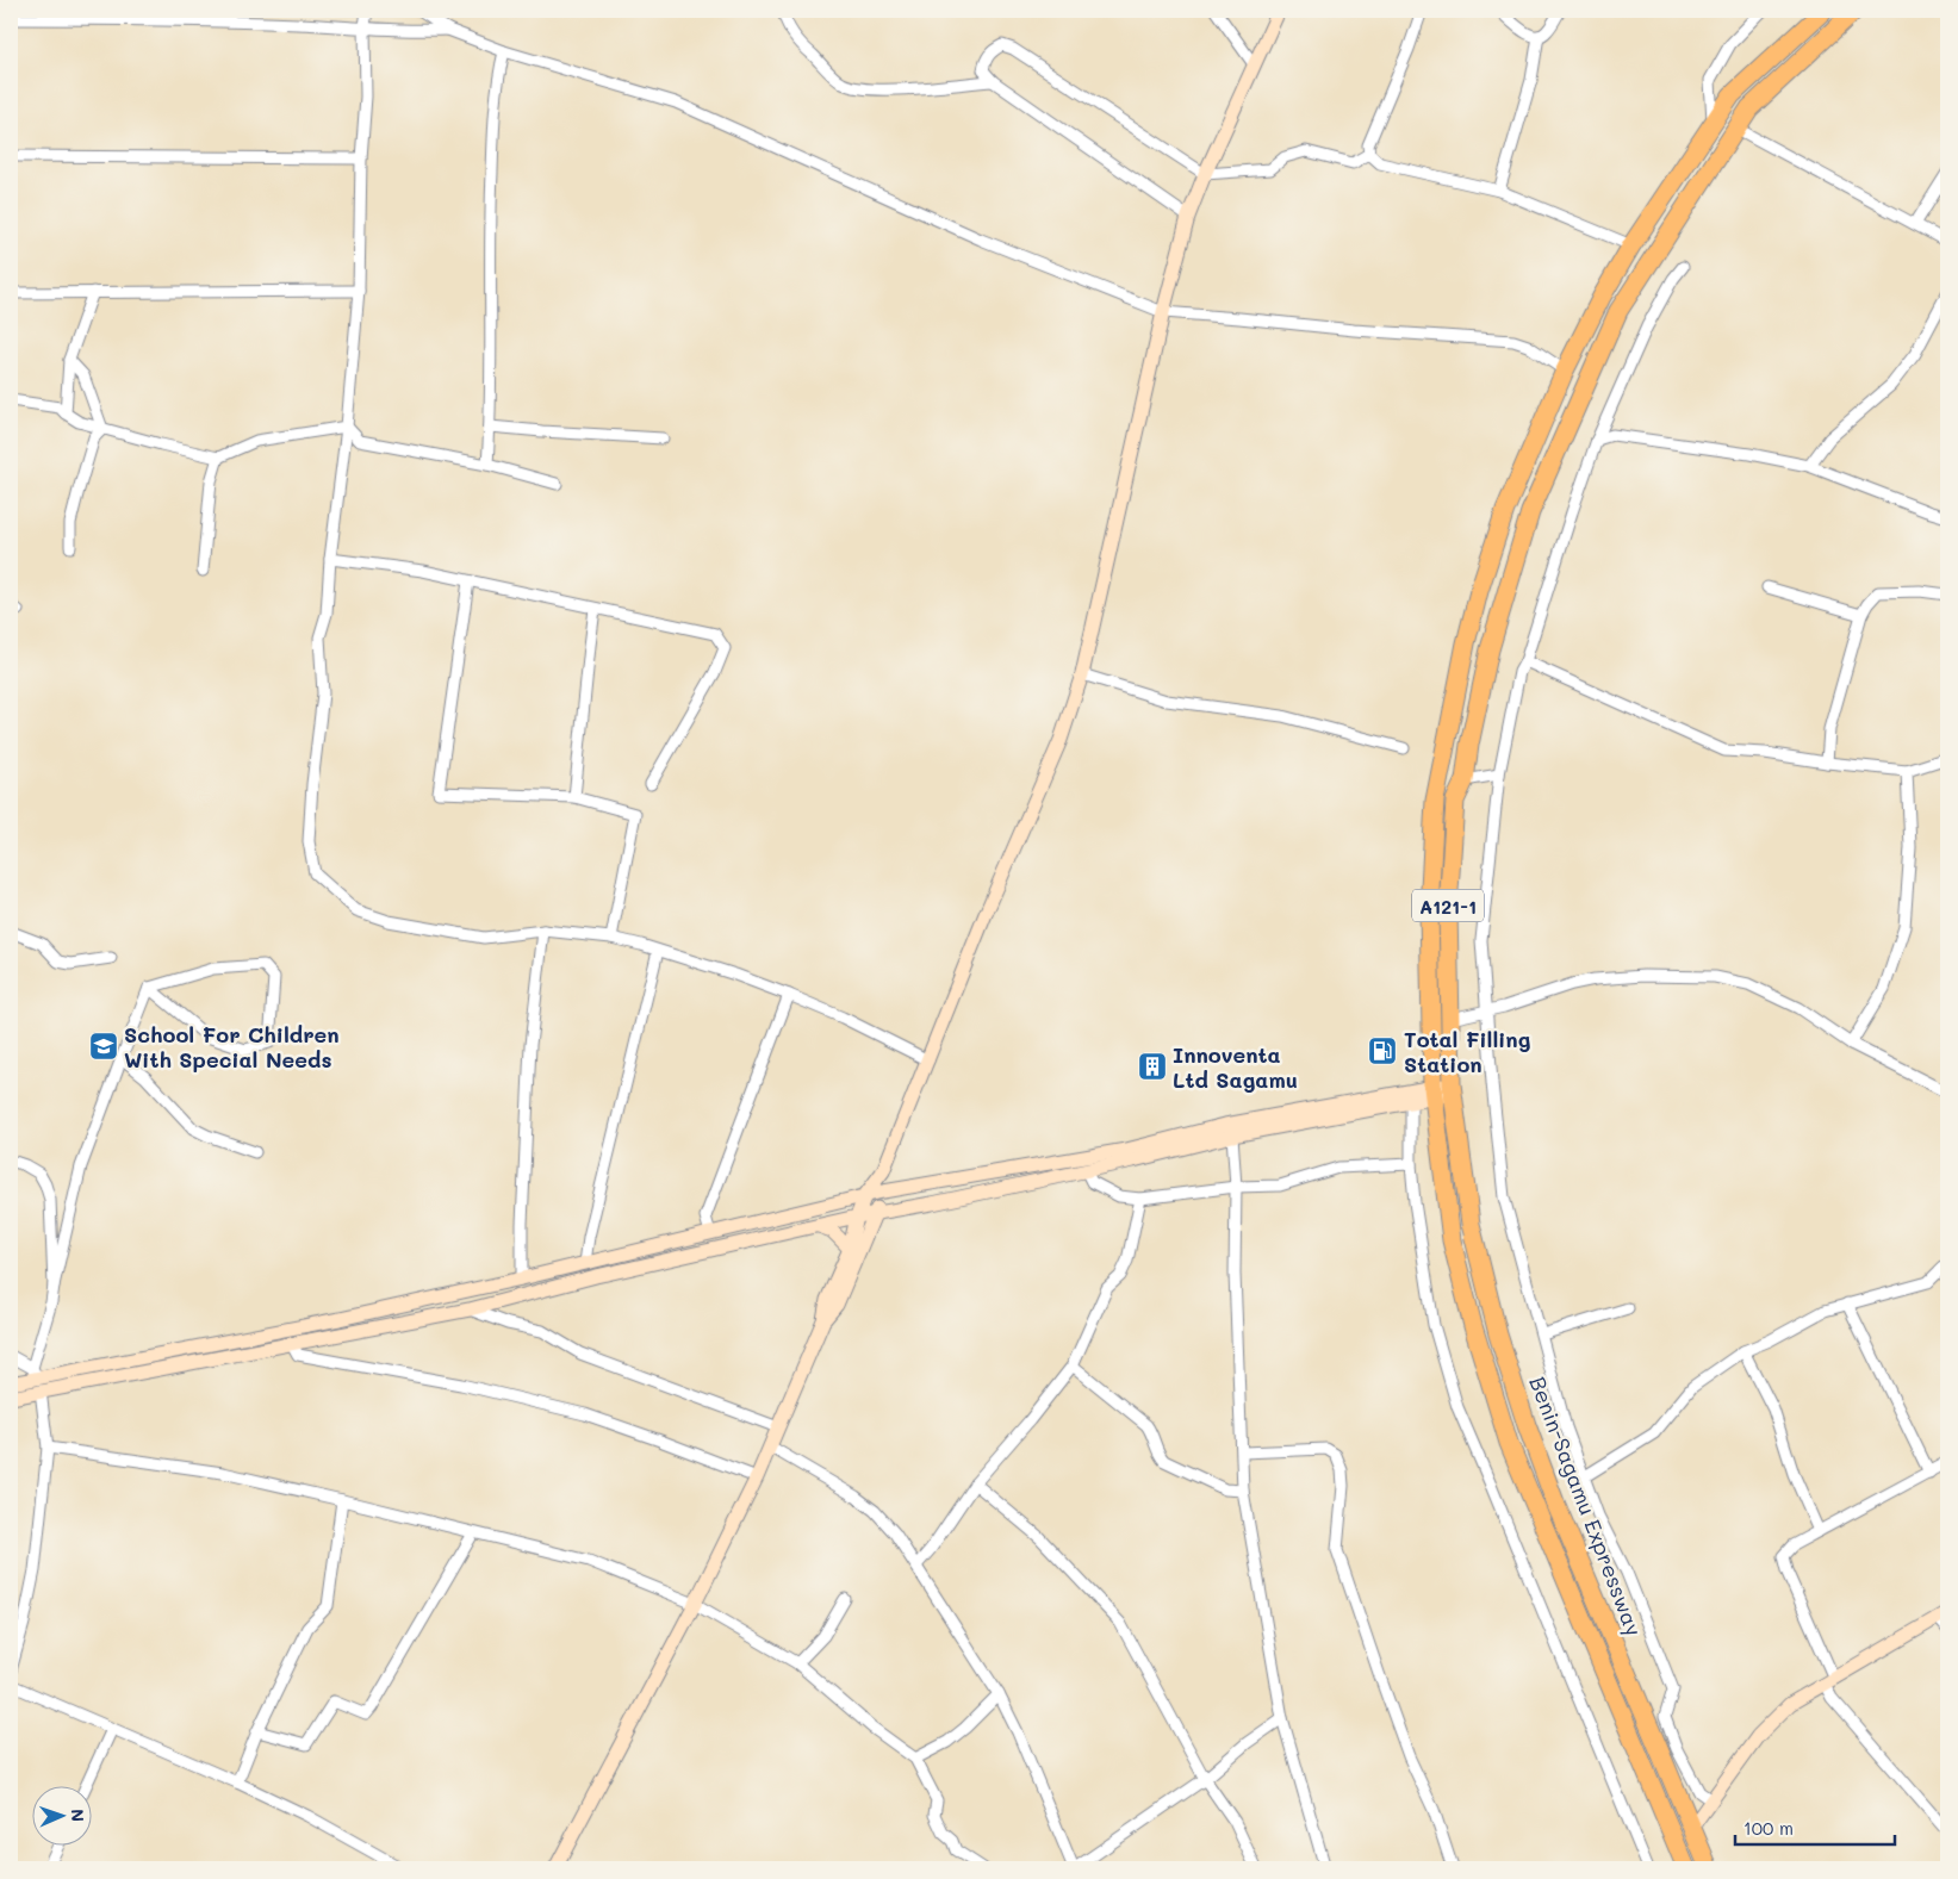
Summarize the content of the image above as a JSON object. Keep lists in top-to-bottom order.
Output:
{
  "streets": {
    "highway": ["A121-1", "Benin-Sagamu Expressway"]
  },
  "places": {
    "school or university": ["School For Children With Special Needs"],
    "fuel station": ["Total Filling Station"],
    "building": ["Innoventa Ltd Sagamu"]
  },
  "scale_bar": "100 m",
  "north": "right"
}
